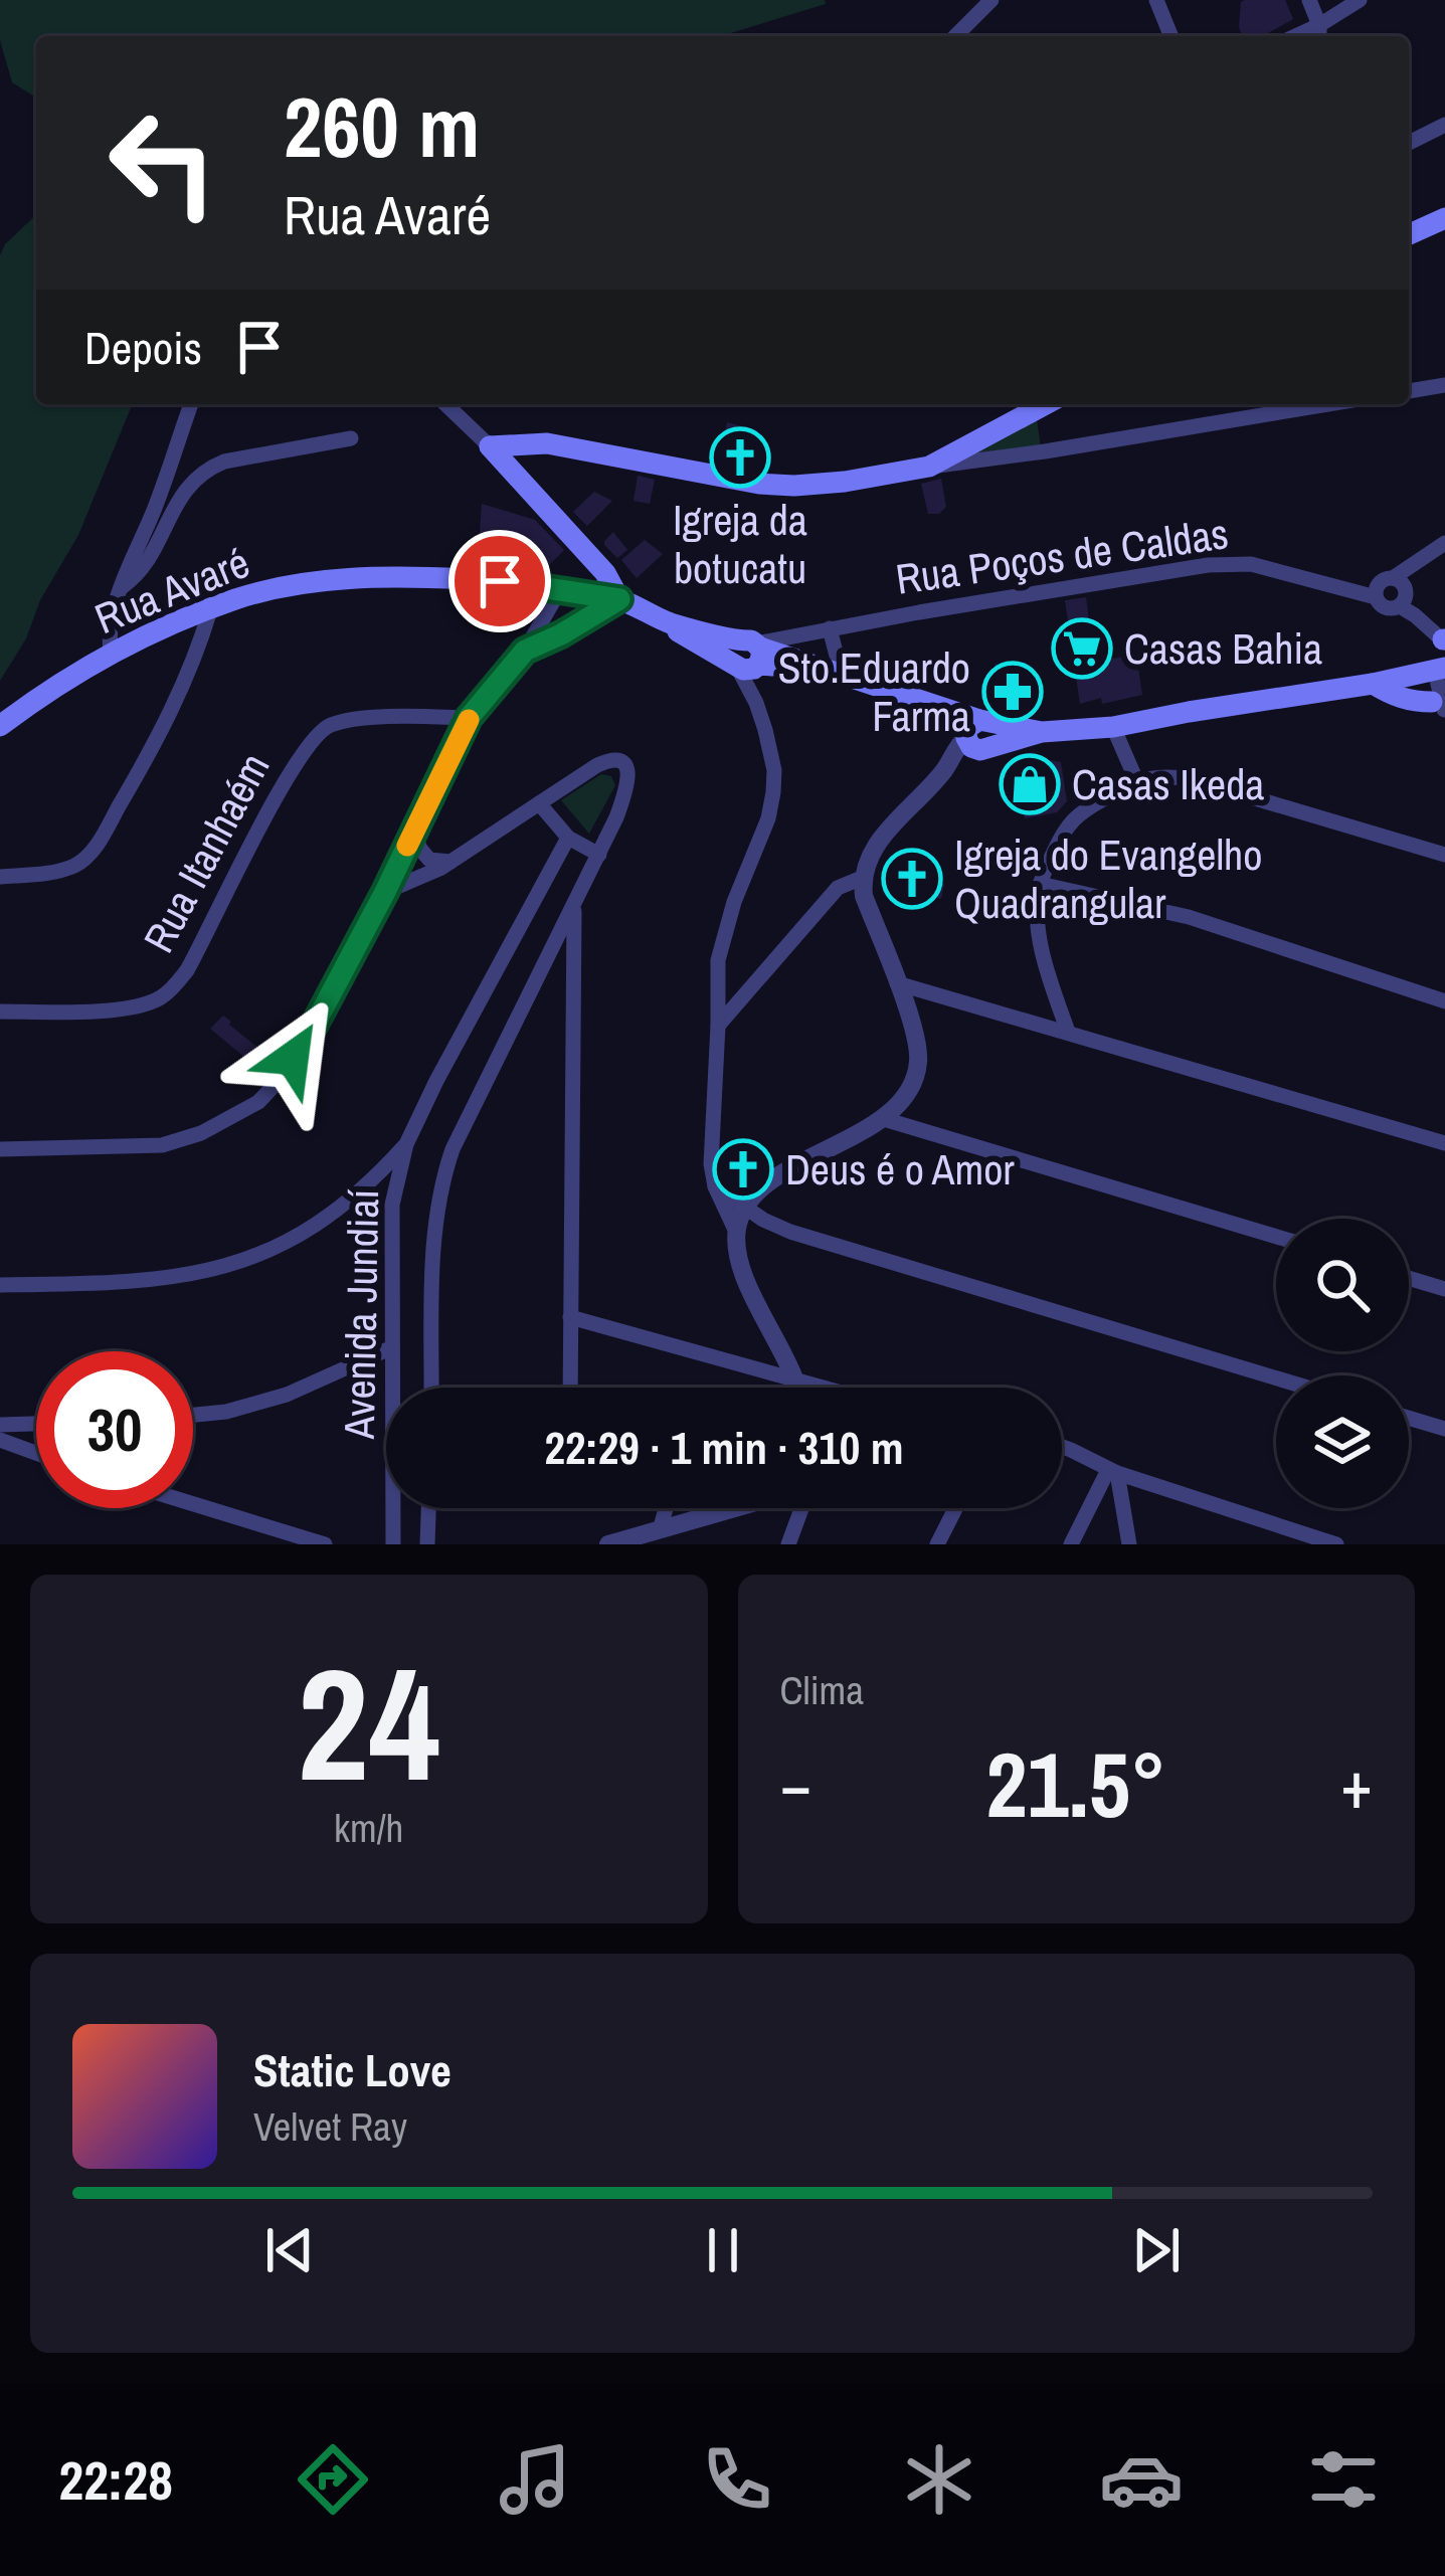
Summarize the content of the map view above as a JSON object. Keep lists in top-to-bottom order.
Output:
{
  "streets": {
    "main road": ["Rua Avaré"],
    "street": ["Rua Poços de Caldas", "Rua Itanhaém", "Avenida Jundiaí"]
  },
  "crossings": [
    ["Rua Poços de Caldas", "Rua Avaré"]
  ],
  "places": {
    "church": ["Igreja da botucatu", "Igreja do Evangelho Quadrangular", "Deus é o Amor"],
    "supermarket": ["Casas Bahia"],
    "pharmacy": ["Sto.Eduardo Farma"],
    "shop": ["Casas Ikeda"]
  },
  "page": {
    "turn": ["260 m", "Rua Avaré"],
    "then": "Depois",
    "limit": "30",
    "trip": "22:29 · 1 min · 310 m",
    "tile": [
      ["24", "km/h"],
      "Clima"
    ],
    "heat": ["−", "21.5°", "+"],
    "song": ["Static Love", "Velvet Ray"],
    "tabs": "22:28"
  }
}
